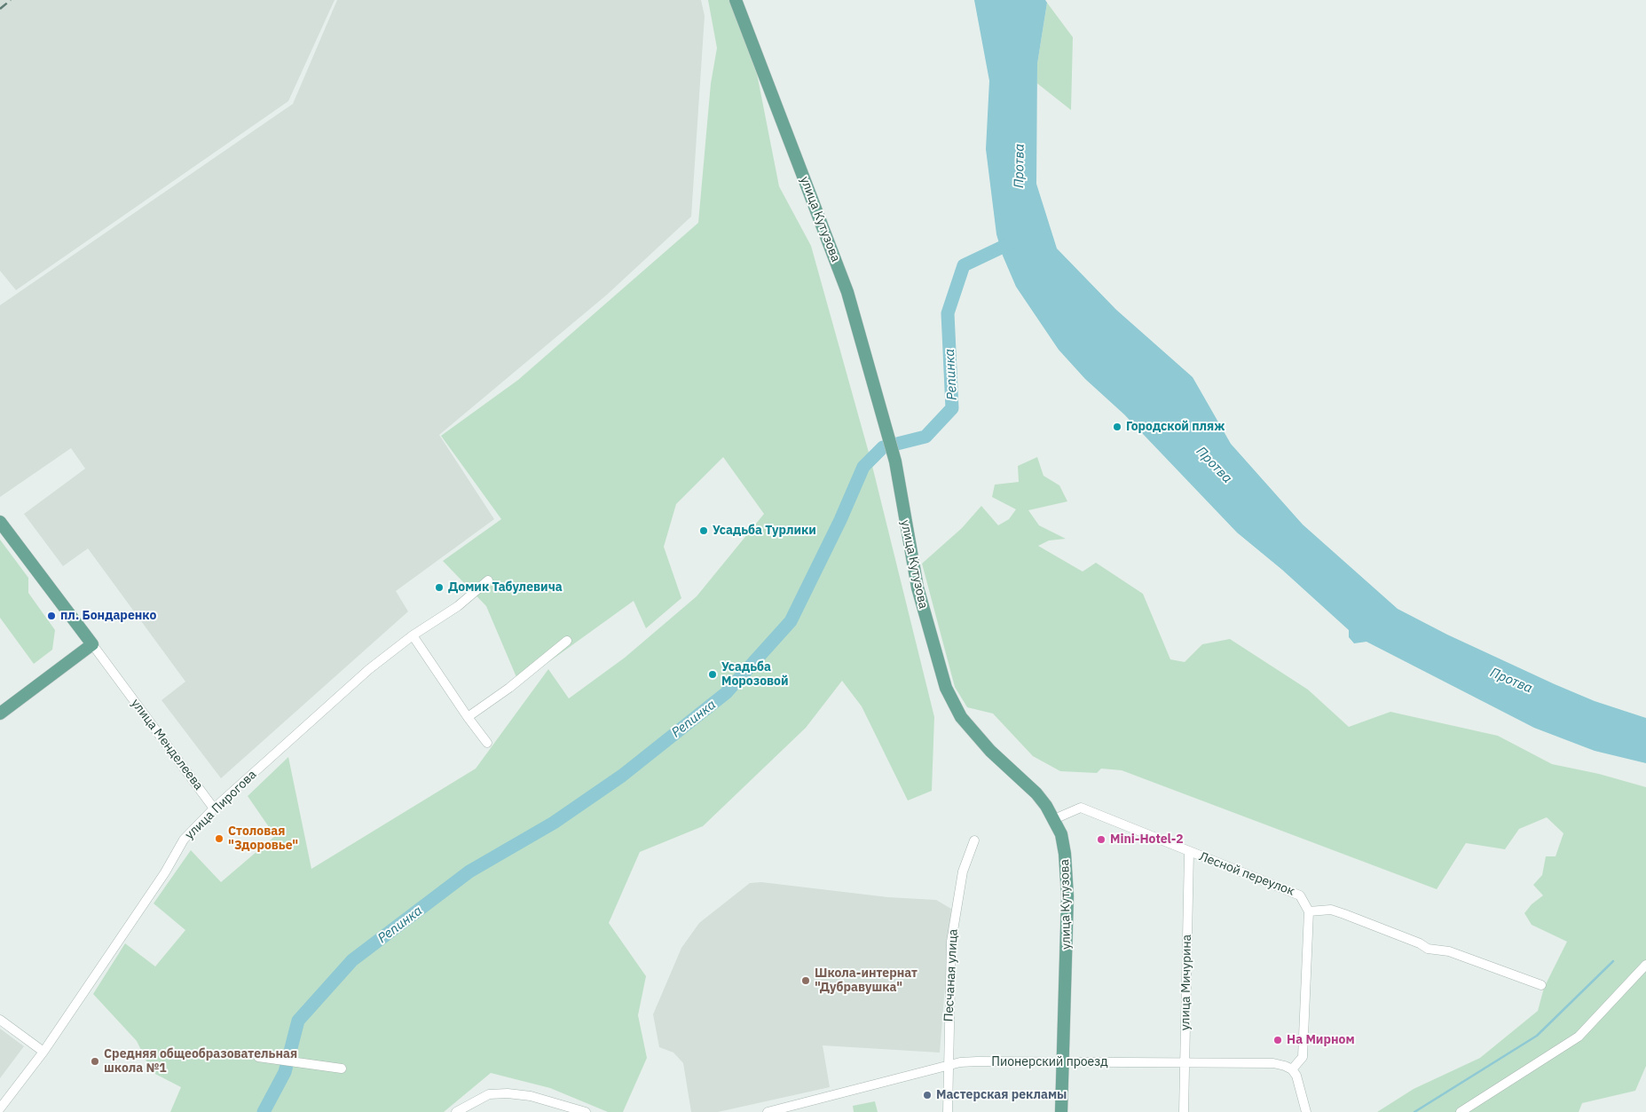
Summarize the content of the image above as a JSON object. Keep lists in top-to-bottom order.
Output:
{
  "streets": {
    "main road": ["улица Кутузова"],
    "street": [
      "улица Менделеева",
      "улица Пирогова",
      "Лесной переулок",
      "Песчаная улица",
      "улица Мичурина",
      "Пионерский проезд"
    ]
  },
  "crossings": [
    ["улица Кутузова", "Лесной переулок"],
    ["улица Кутузова", "Пионерский проезд"],
    ["улица Менделеева", "улица Пирогова"],
    ["Лесной переулок", "улица Мичурина"],
    ["Песчаная улица", "Пионерский проезд"],
    ["улица Мичурина", "Пионерский проезд"]
  ],
  "water": ["Протва", "Репинка"],
  "places": [
    "Городской пляж",
    "Усадьба Турлики",
    "Домик Табулевича",
    "пл. Бондаренко",
    "Усадьба Морозовой",
    "Столовая \"Здоровье\"",
    "Mini-Hotel-2",
    "Школа-интернат \"Дубравушка\"",
    "На Мирном",
    "Средняя общеобразовательная школа №1",
    "Мастерская рекламы"
  ]
}
